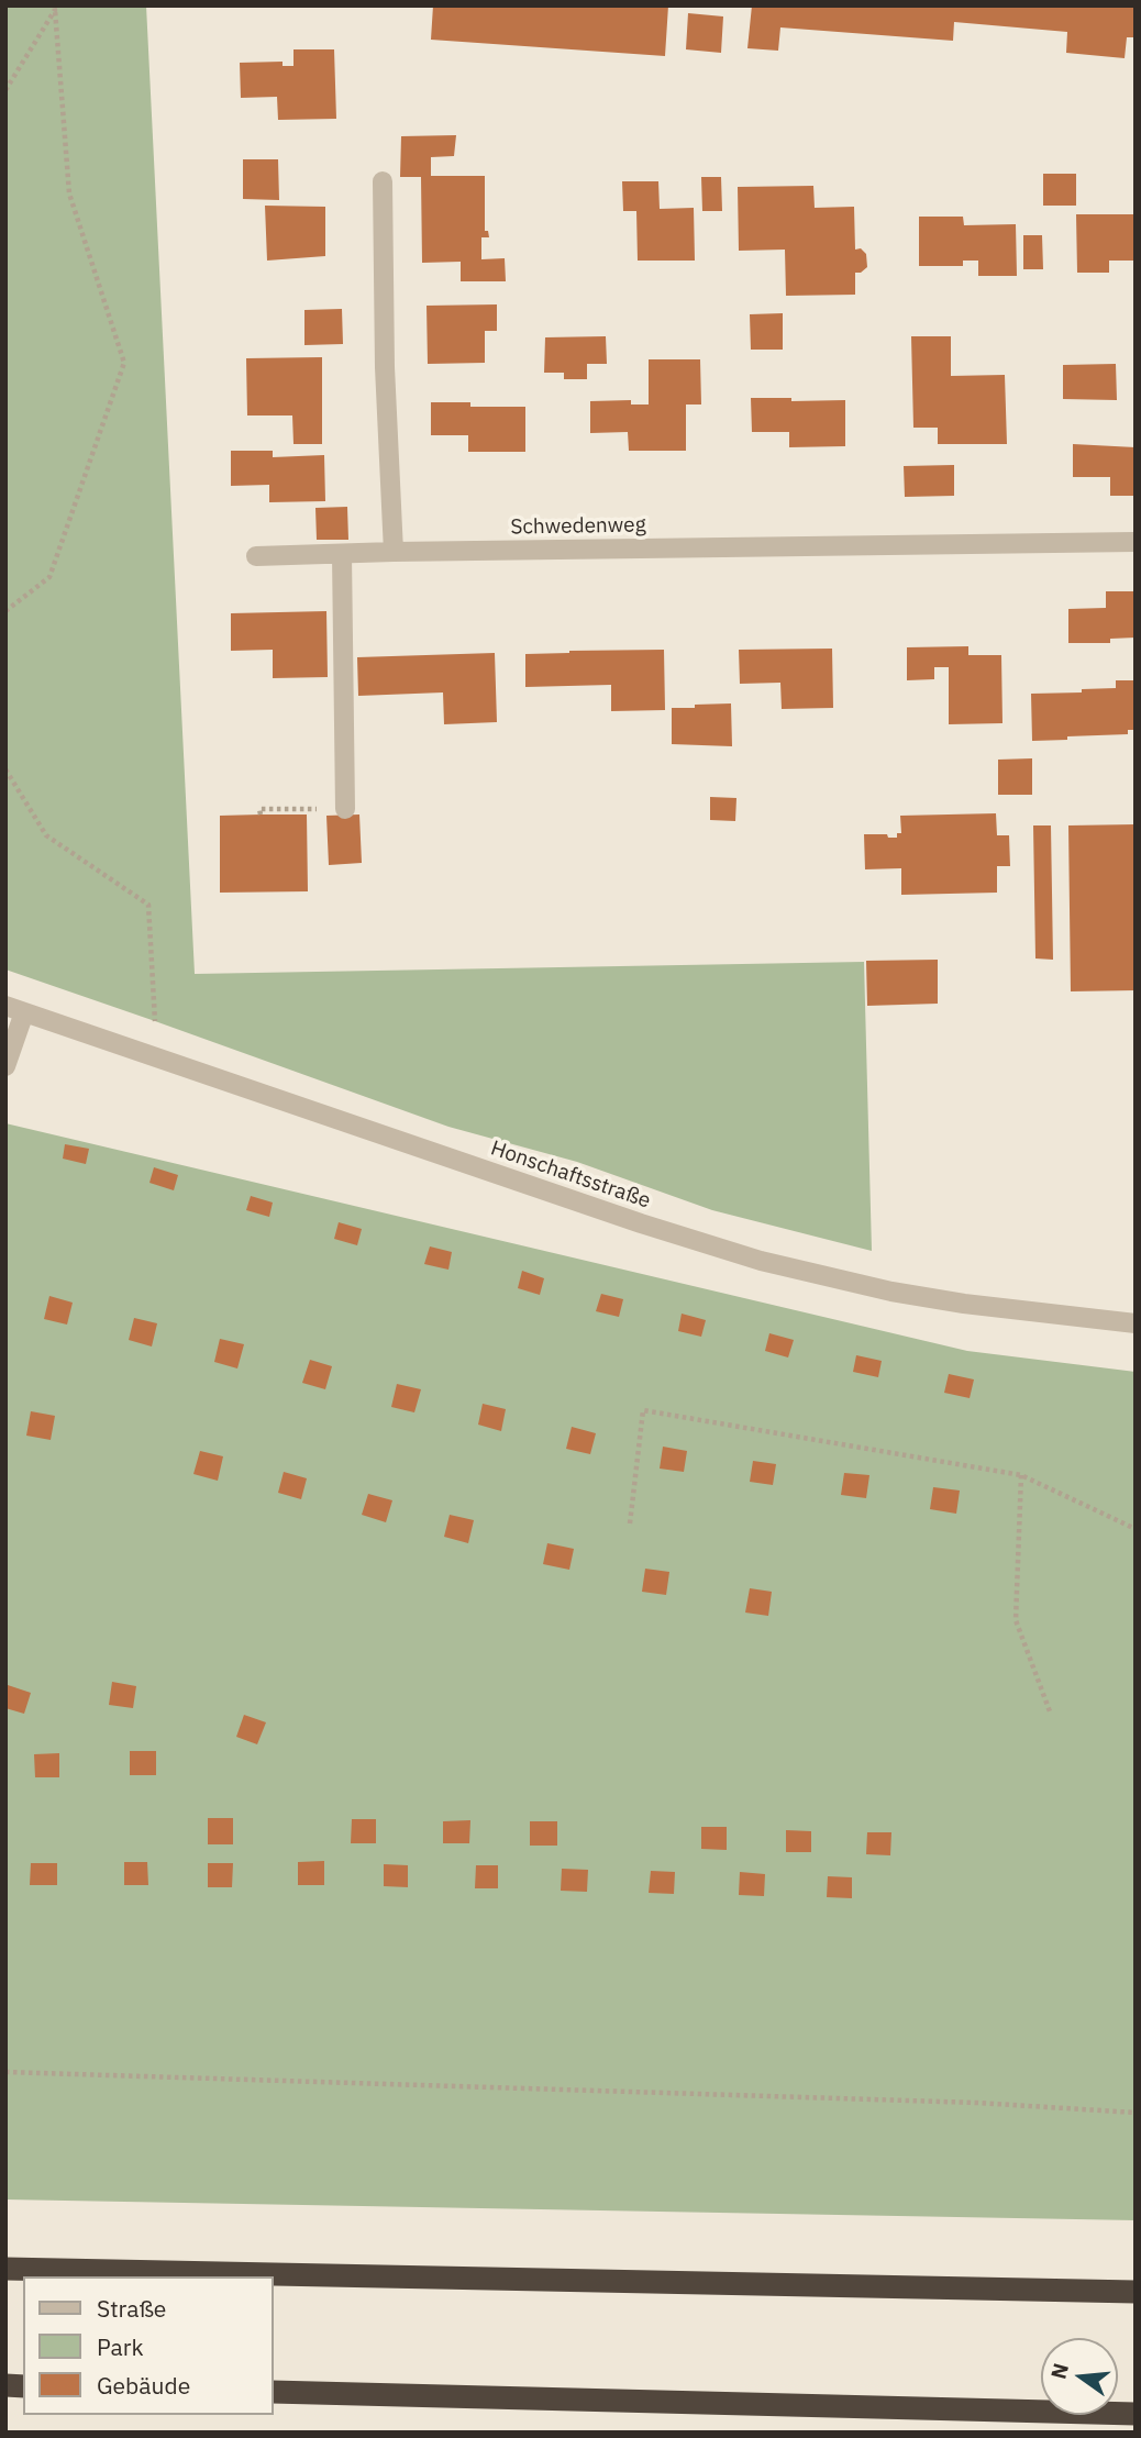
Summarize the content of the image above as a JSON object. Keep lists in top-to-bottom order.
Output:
{
  "streets": {
    "street": ["Schwedenweg", "Honschaftsstraße"]
  },
  "legend": ["Straße", "Park", "Gebäude"],
  "north": "left"
}
